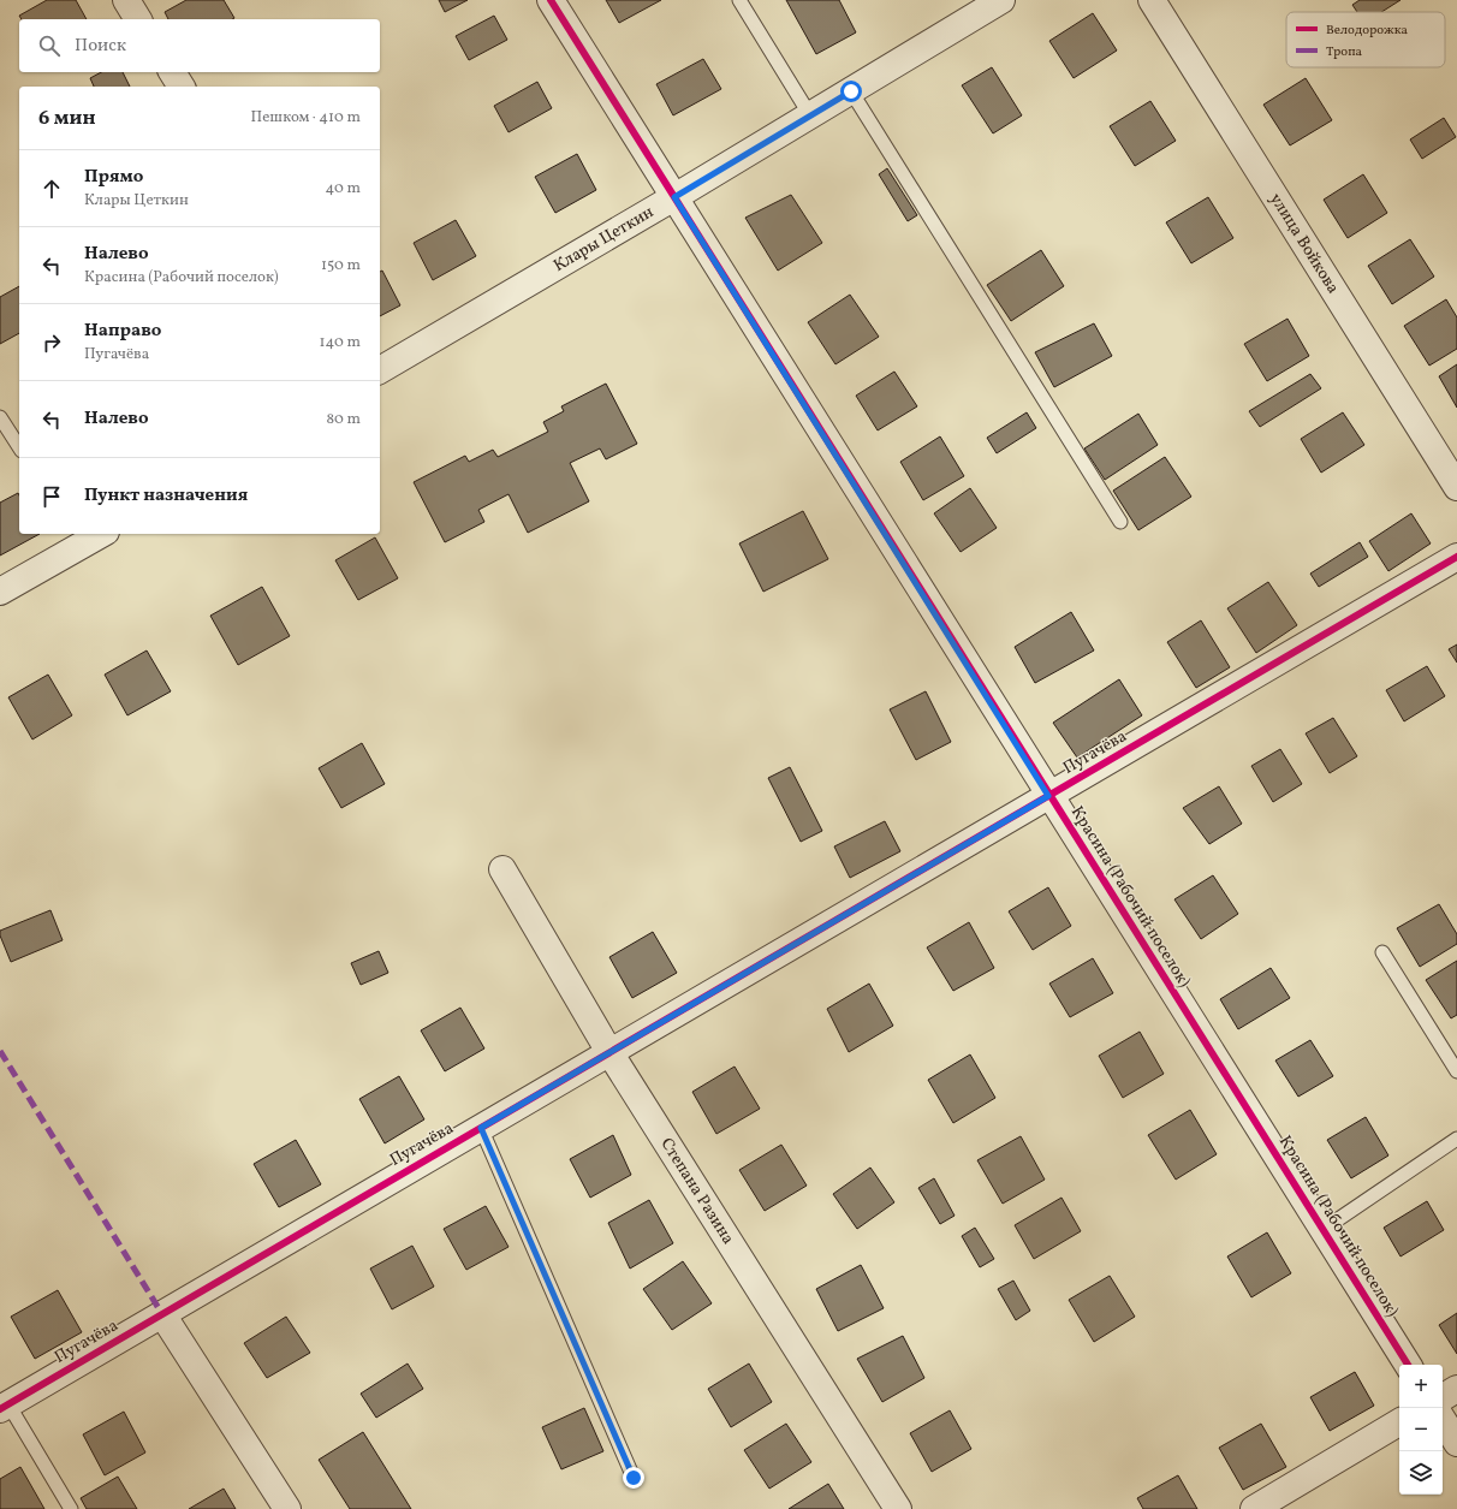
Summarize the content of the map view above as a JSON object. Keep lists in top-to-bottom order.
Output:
{
  "streets": {
    "street": [
      "Клары Цеткин",
      "улица Войкова",
      "Пугачёва",
      "Красина (Рабочий поселок)",
      "Степана Разина"
    ]
  },
  "crossings": [
    ["Клары Цеткин", "Красина (Рабочий поселок)"],
    ["Пугачёва", "Красина (Рабочий поселок)"],
    ["Пугачёва", "Степана Разина"]
  ],
  "legend": ["Велодорожка", "Тропа"],
  "page": {
    "search": "Поиск",
    "heading": ["6 мин", "Пешком · 410 m"],
    "list": [
      ["Прямо", "Клары Цеткин", "40 m"],
      ["Налево", "Красина (Рабочий поселок)", "150 m"],
      ["Направо", "Пугачёва", "140 m"],
      ["Налево", "80 m"],
      "Пункт назначения"
    ],
    "map_buttons": ["+", "−"]
  }
}
